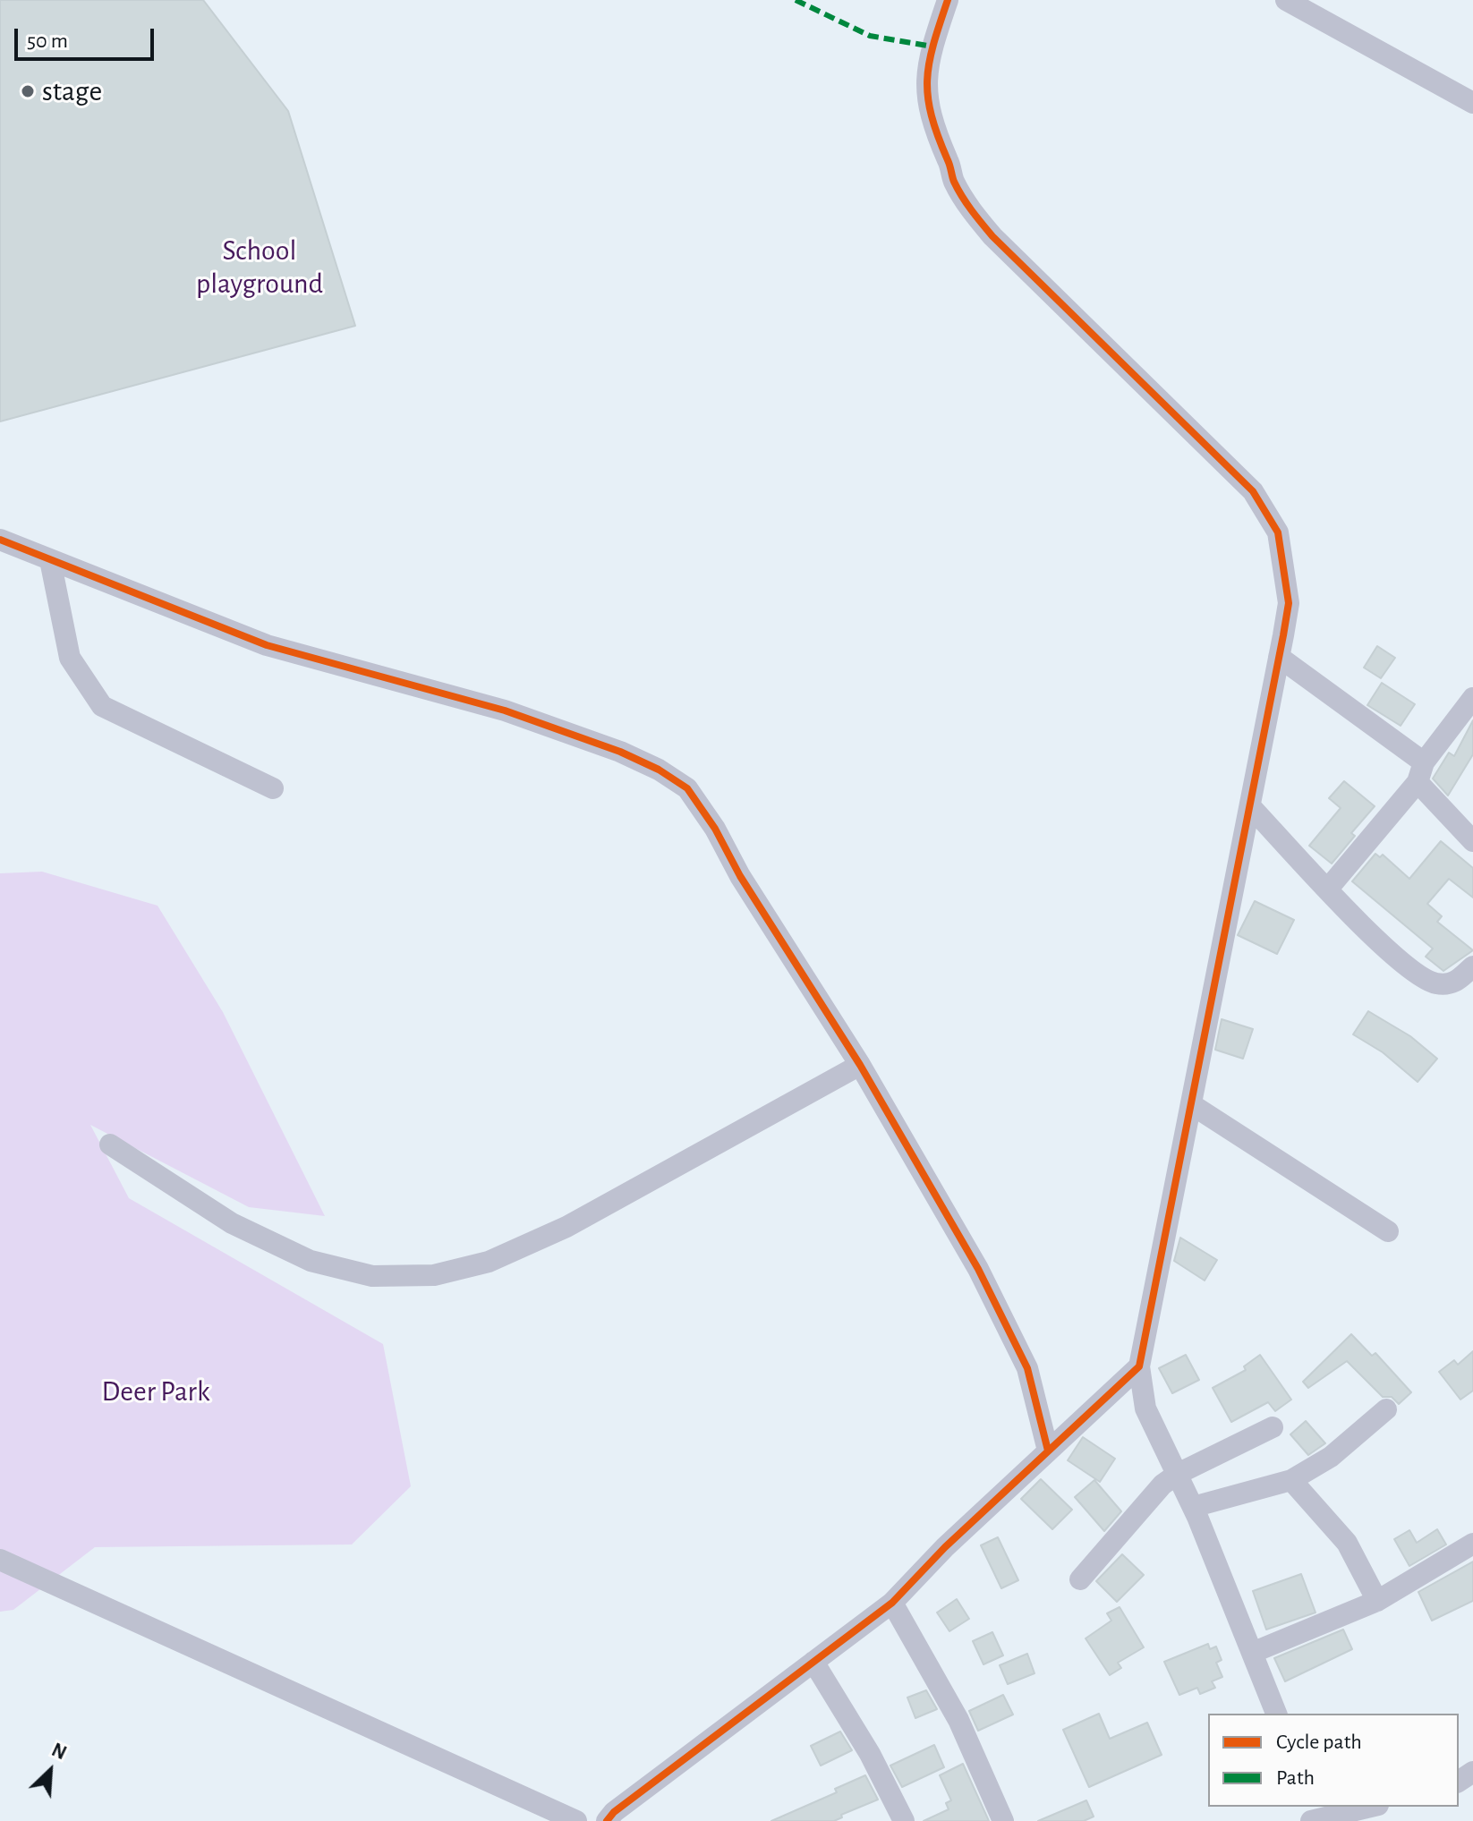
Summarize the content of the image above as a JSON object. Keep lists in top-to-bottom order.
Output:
{
  "parks": ["School playground", "Deer Park"],
  "places": ["stage"],
  "legend": ["Cycle path", "Path"],
  "scale_bar": "50 m",
  "north": "top right"
}
